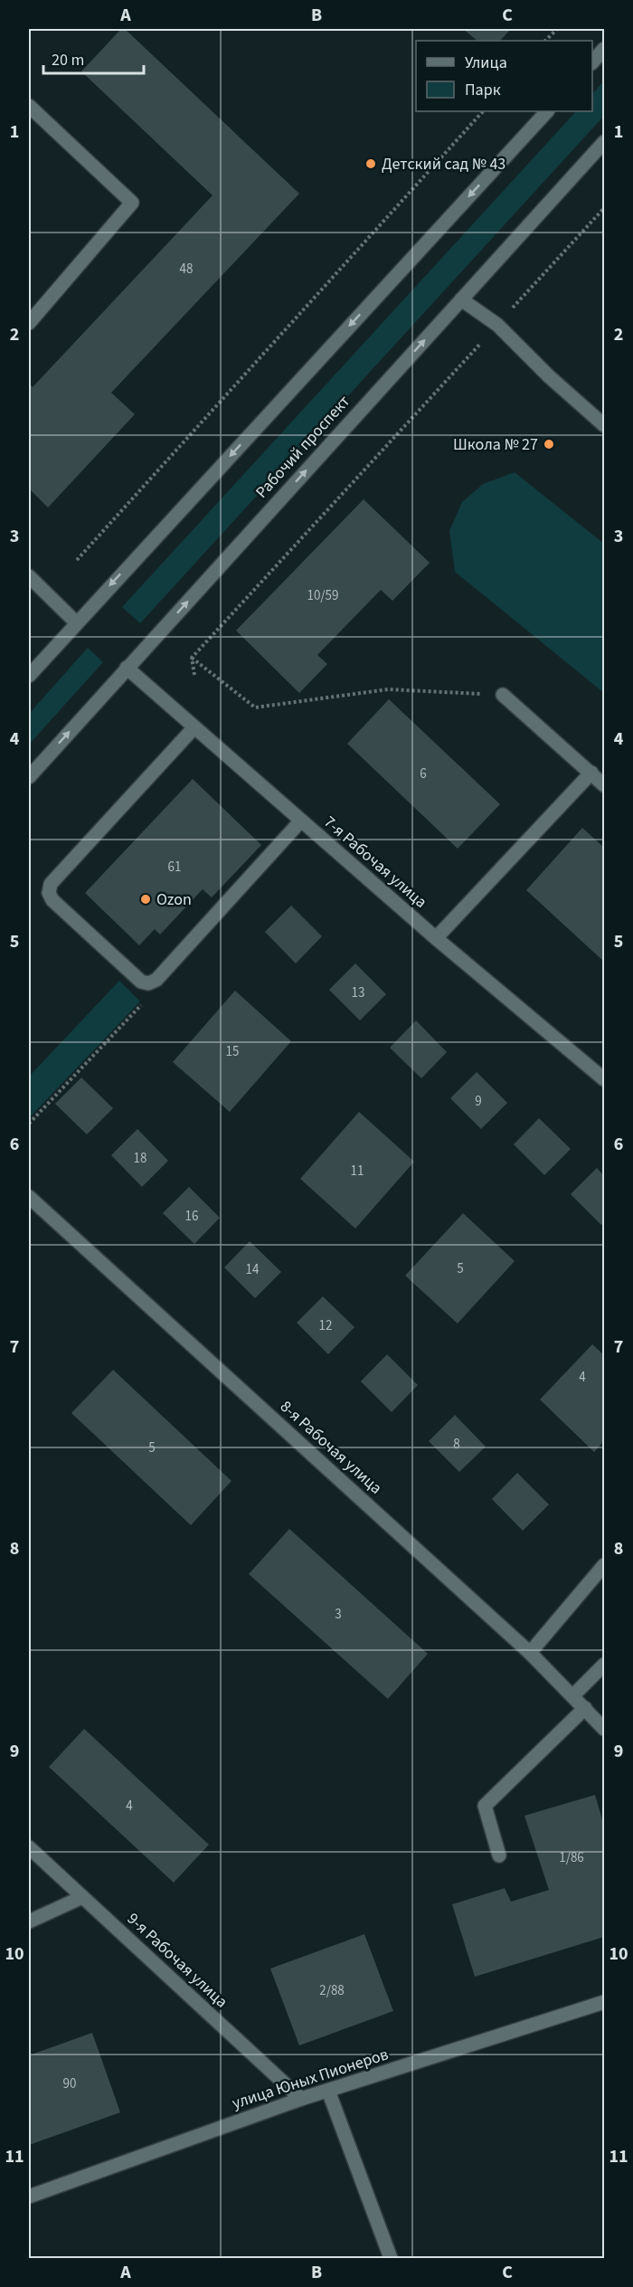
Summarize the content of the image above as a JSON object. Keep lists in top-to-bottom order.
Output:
{
  "streets": {
    "street": [
      "Рабочий проспект",
      "7-я Рабочая улица",
      "8-я Рабочая улица",
      "9-я Рабочая улица",
      "улица Юных Пионеров"
    ]
  },
  "crossings": [
    ["Рабочий проспект", "7-я Рабочая улица"],
    ["9-я Рабочая улица", "улица Юных Пионеров"]
  ],
  "places": ["Детский сад № 43", "Школа № 27", "Ozon"],
  "house_numbers": [
    "48",
    "10/59",
    "6",
    "61",
    "13",
    "15",
    "9",
    "18",
    "11",
    "16",
    "5",
    "14",
    "12",
    "4",
    "8",
    "5",
    "3",
    "4",
    "1/86",
    "2/88",
    "90"
  ],
  "legend": ["Улица", "Парк"],
  "scale_bar": "20 m",
  "grid": {
    "columns": ["A", "B", "C"],
    "rows": [
      "1",
      "2",
      "3",
      "4",
      "5",
      "6",
      "7",
      "8",
      "9",
      "10",
      "11"
    ]
  }
}
